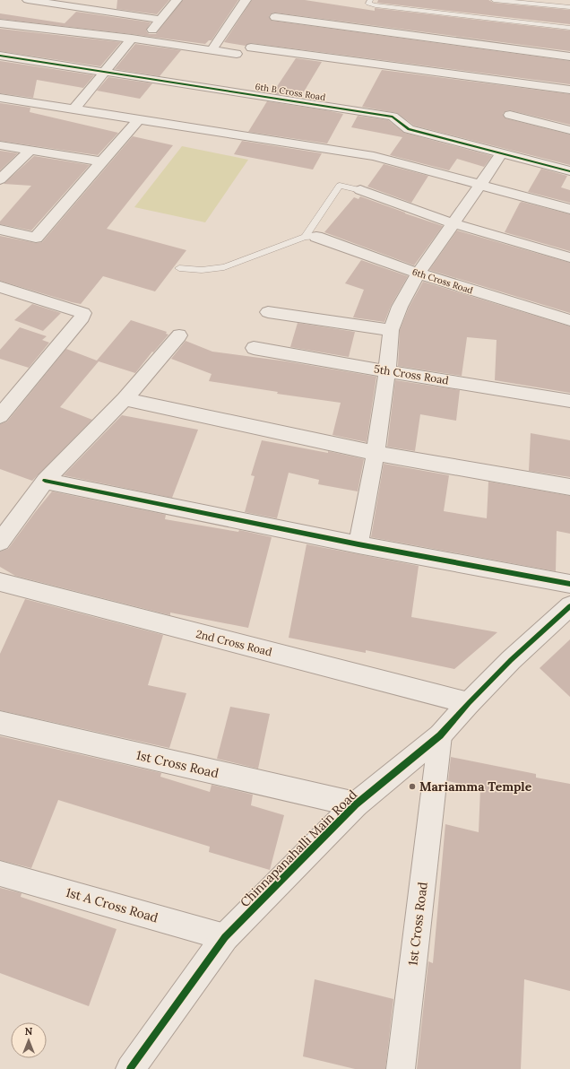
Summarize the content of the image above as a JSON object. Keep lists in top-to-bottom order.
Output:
{
  "streets": {
    "street": [
      "6th B Cross Road",
      "6th Cross Road",
      "5th Cross Road",
      "2nd Cross Road",
      "1st Cross Road",
      "Chinnapanahalli Main Road",
      "1st A Cross Road"
    ]
  },
  "crossings": [
    ["2nd Cross Road", "Chinnapanahalli Main Road"],
    ["1st Cross Road", "Chinnapanahalli Main Road"],
    ["Chinnapanahalli Main Road", "1st A Cross Road"]
  ],
  "places": ["Mariamma Temple"],
  "north": "top"
}
